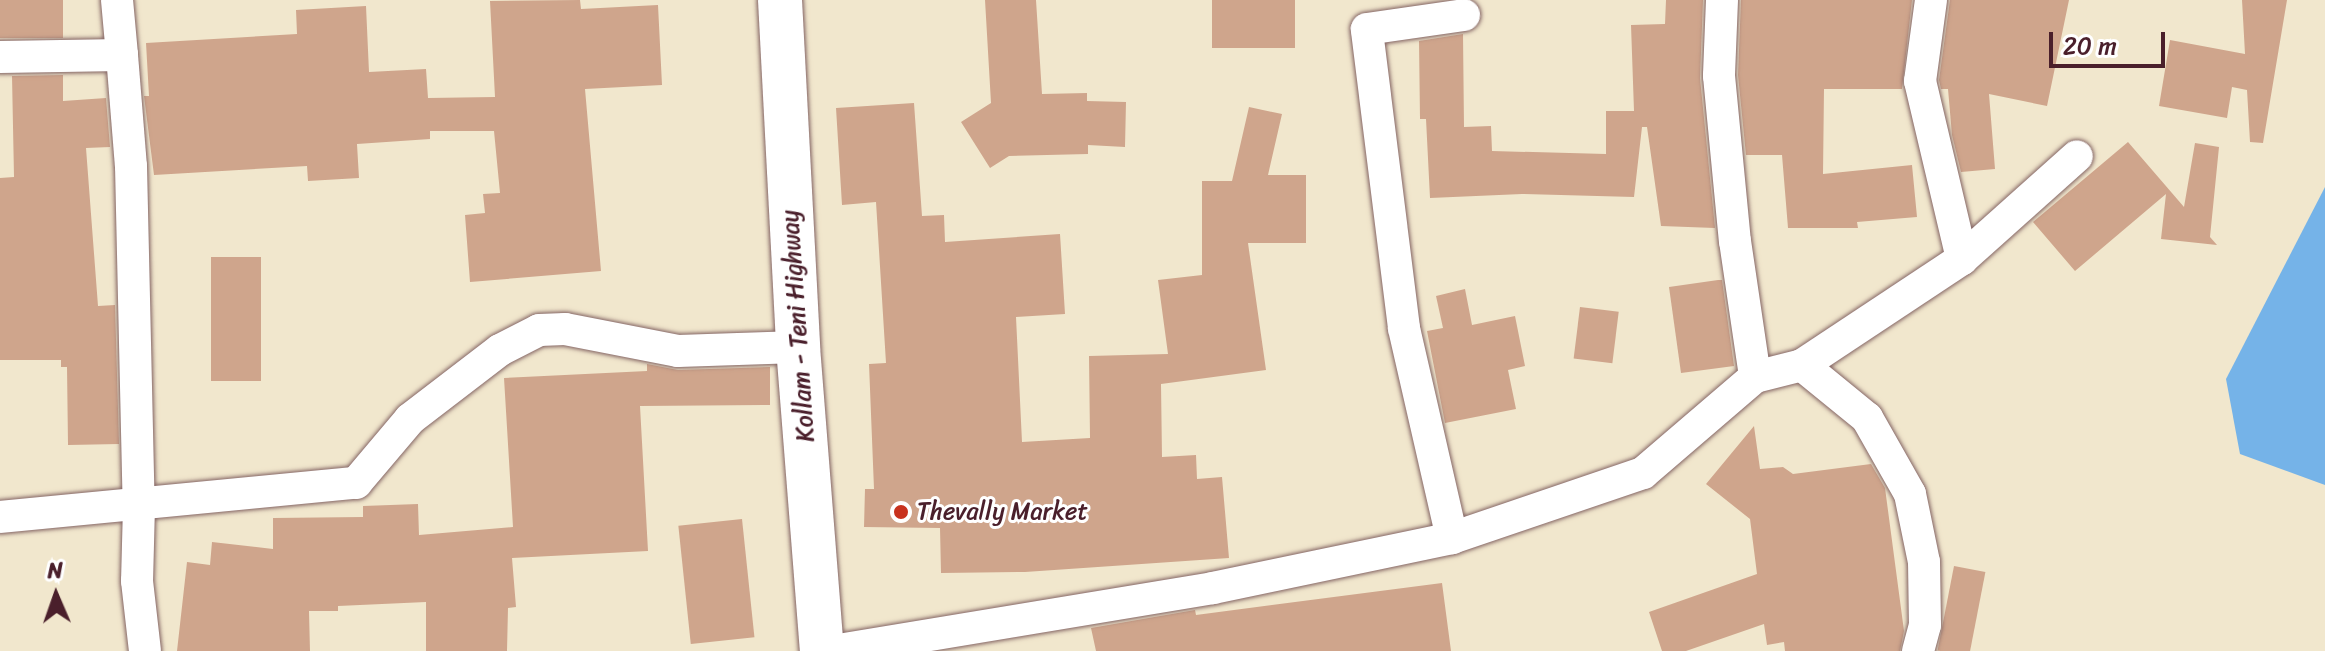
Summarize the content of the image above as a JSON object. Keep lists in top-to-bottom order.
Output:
{
  "streets": {
    "main road": ["Kollam - Teni Highway"]
  },
  "places": ["Thevally Market"],
  "scale_bar": "20 m",
  "north": "top"
}
